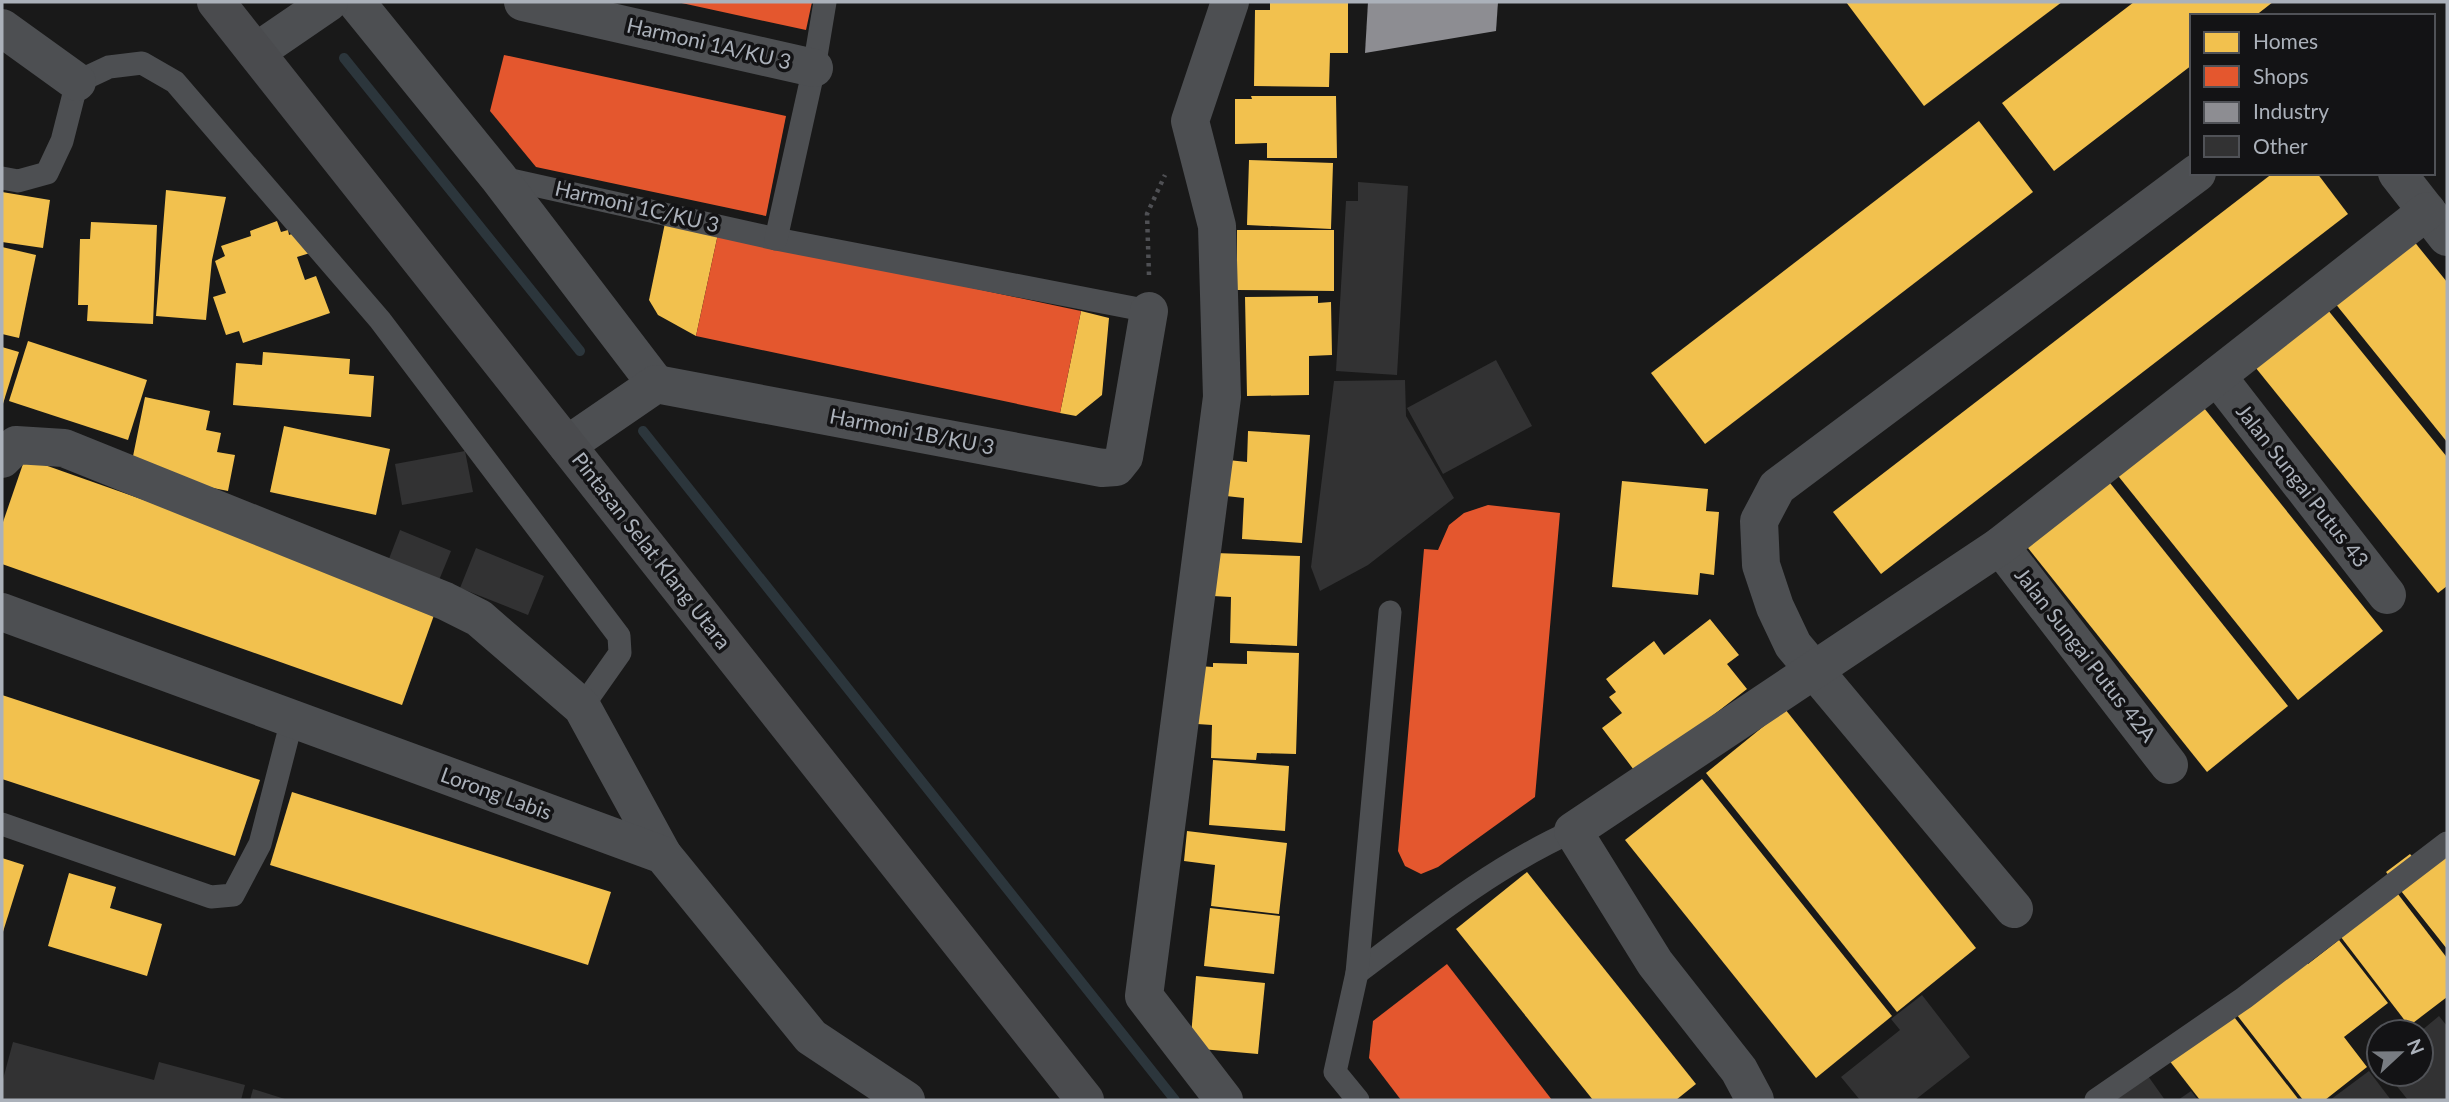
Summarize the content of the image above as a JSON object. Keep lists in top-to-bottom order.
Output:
{
  "streets": {
    "highway": ["Pintasan Selat Klang Utara"],
    "street": [
      "Harmoni 1A/KU 3",
      "Harmoni 1B/KU 3",
      "Jalan Sungai Putus 43",
      "Jalan Sungai Putus 42A",
      "Lorong Labis"
    ],
    "lane": ["Harmoni 1C/KU 3"]
  },
  "crossings": [
    ["Harmoni 1C/KU 3", "Harmoni 1B/KU 3"]
  ],
  "legend": [
    "Homes",
    "Shops",
    "Industry",
    "Other"
  ],
  "north": "right"
}
